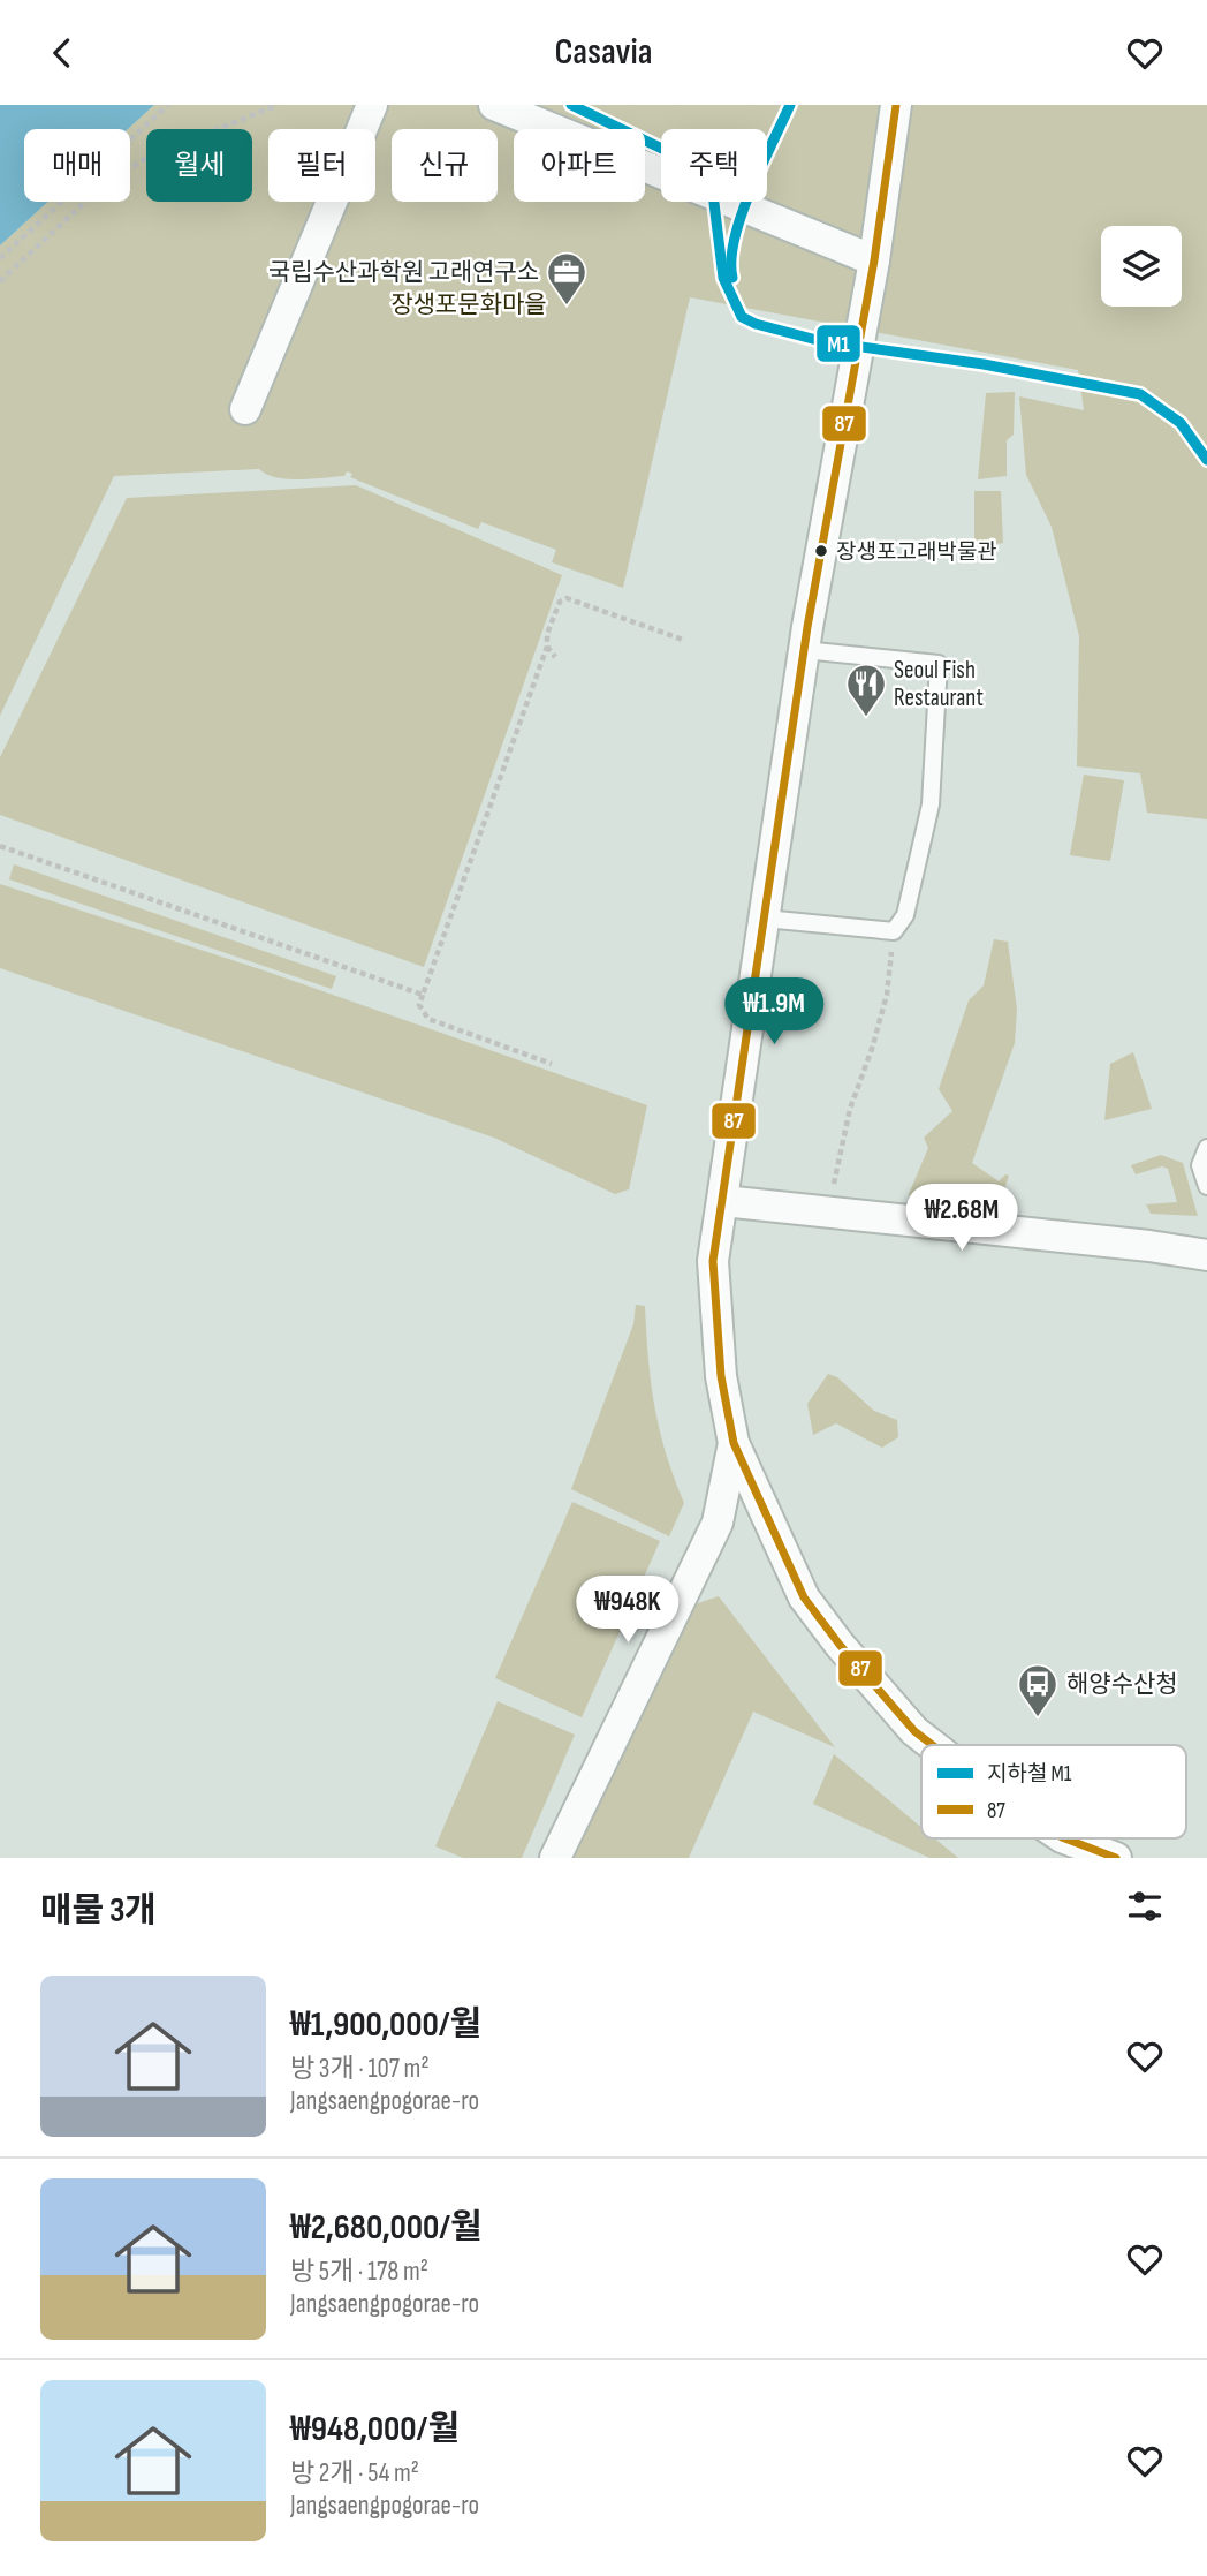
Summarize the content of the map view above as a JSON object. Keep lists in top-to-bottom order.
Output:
{
  "parks": ["장생포문화마을"],
  "places": {
    "office": ["국립수산과학원 고래연구소"],
    "other": ["장생포고래박물관"],
    "restaurant": ["Seoul Fish Restaurant"],
    "bus stop": ["해양수산청"]
  },
  "lines": ["metro line M1", "transit line 87"],
  "legend": ["지하철 M1", "87"],
  "page": {
    "header": "Casavia",
    "chip": [
      "매매",
      "월세",
      "필터",
      "신규",
      "아파트",
      "주택"
    ],
    "price": ["₩1.9M", "₩2.68M", "₩948K"],
    "heading": "매물 3개",
    "list": [
      {
        "name": "₩1,900,000/월",
        "note": "방 3개 · 107 m² · Jangsaengpogorae-ro"
      },
      {
        "name": "₩2,680,000/월",
        "note": "방 5개 · 178 m² · Jangsaengpogorae-ro"
      },
      {
        "name": "₩948,000/월",
        "note": "방 2개 · 54 m² · Jangsaengpogorae-ro"
      }
    ]
  }
}
